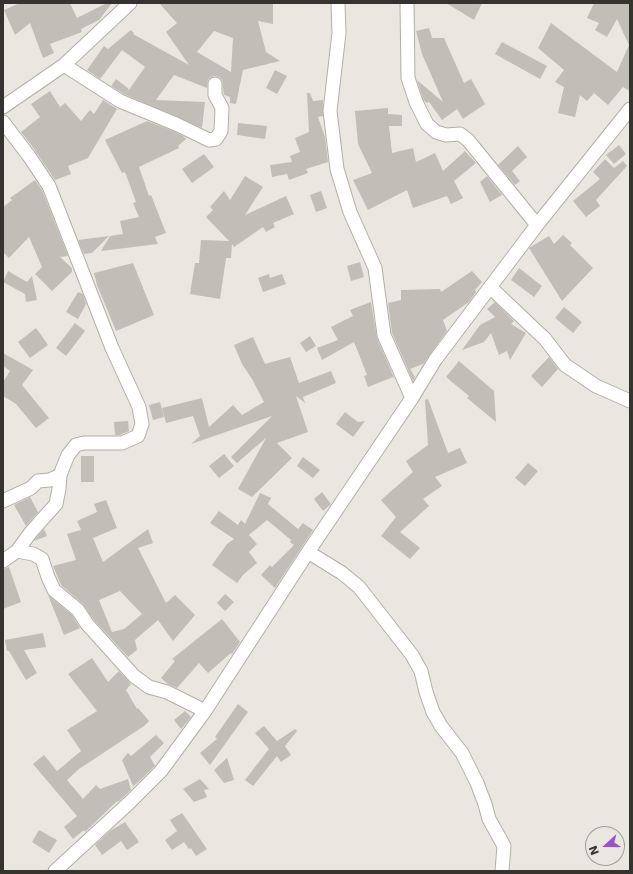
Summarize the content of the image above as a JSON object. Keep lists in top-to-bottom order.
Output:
{
  "north": "left"
}
